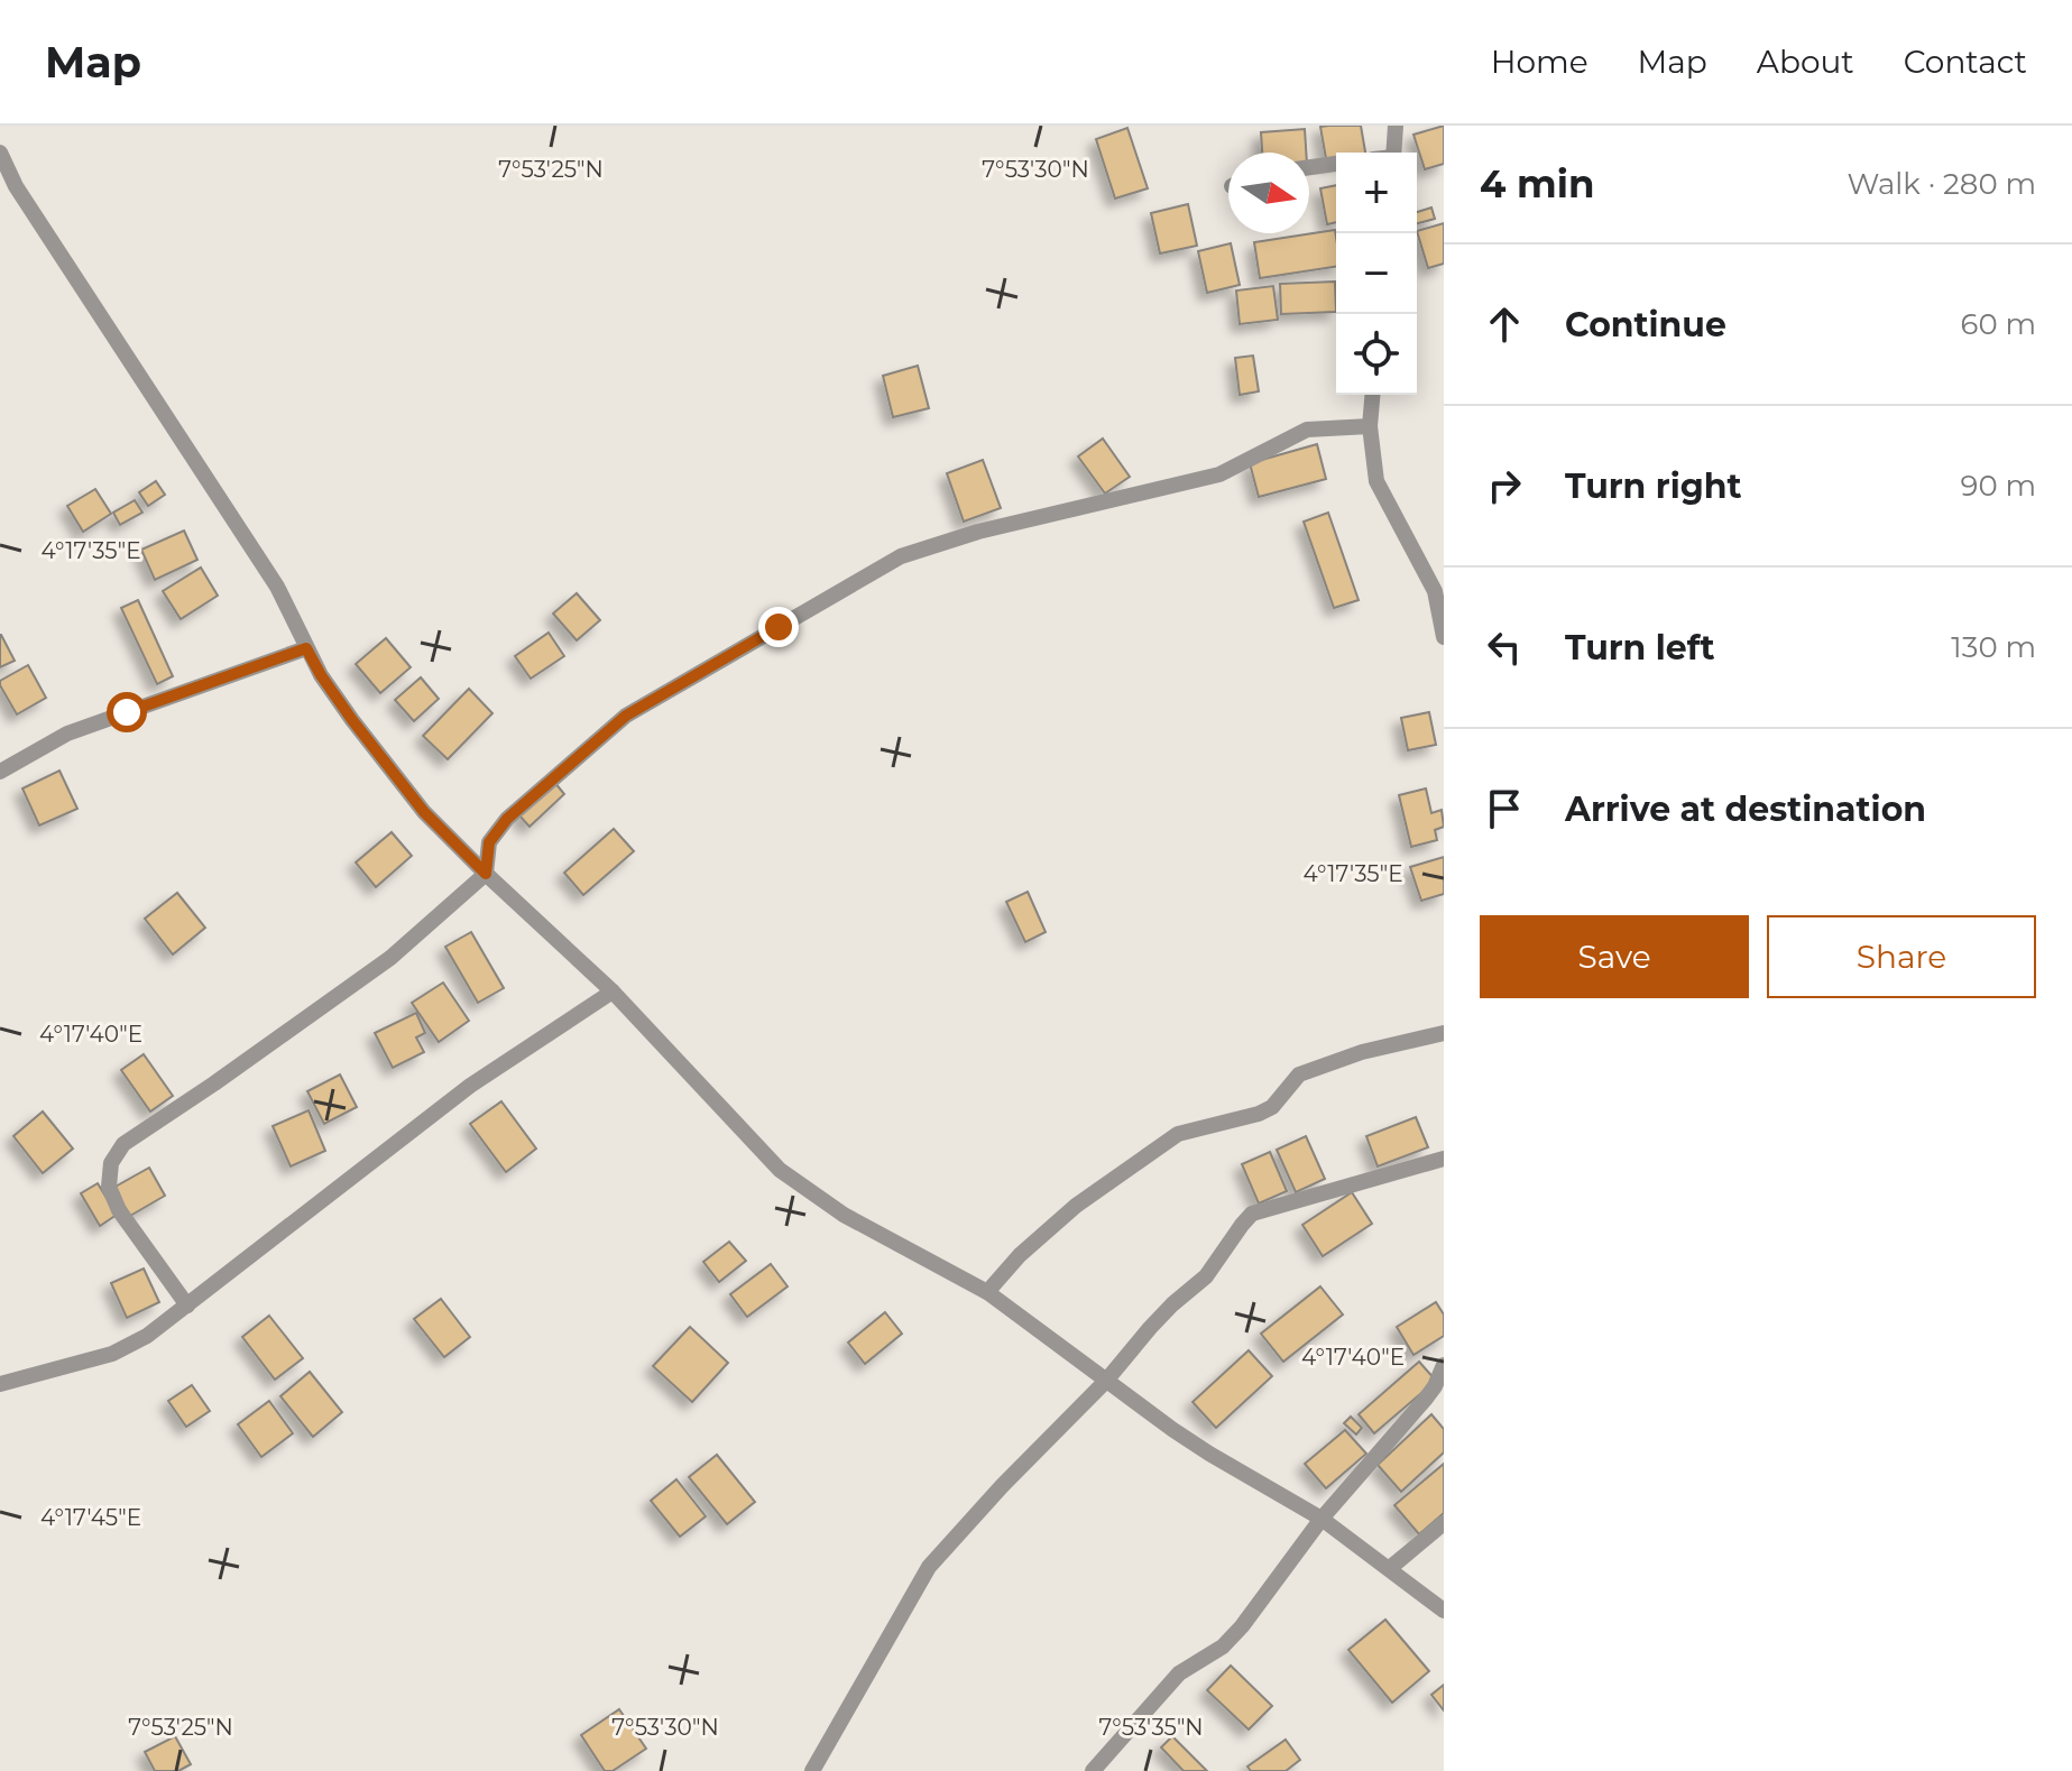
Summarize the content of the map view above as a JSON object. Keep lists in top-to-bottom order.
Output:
{
  "north": "right",
  "page": {
    "header": "Map",
    "nav": [
      "Home",
      "Map",
      "About",
      "Contact"
    ],
    "heading": ["4 min", "Walk · 280 m"],
    "map_buttons": ["+", "−"],
    "list": [
      ["Continue", "60 m"],
      ["Turn right", "90 m"],
      ["Turn left", "130 m"],
      "Arrive at destination"
    ],
    "buttons": ["Save", "Share"]
  },
  "coordinates": [
    "7°53'25\"N",
    "7°53'30\"N",
    "4°17'35\"E",
    "4°17'40\"E",
    "4°17'45\"E",
    "7°53'35\"N"
  ]
}
